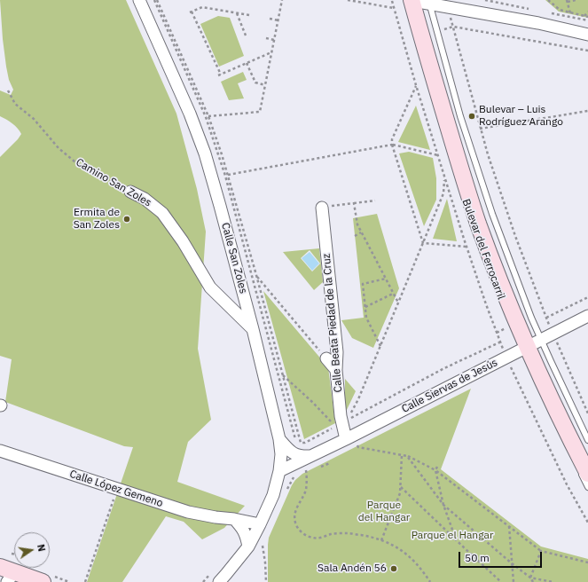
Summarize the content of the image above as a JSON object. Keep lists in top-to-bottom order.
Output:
{
  "streets": {
    "main road": ["Bulevar del Ferrocarril"],
    "street": [
      "Camino San Zoles",
      "Calle San Zoles",
      "Calle Beata Piedad de la Cruz",
      "Calle Siervas de Jesús",
      "Calle López Gemeno"
    ]
  },
  "crossings": [
    ["Camino San Zoles", "Calle San Zoles"],
    ["Bulevar del Ferrocarril", "Calle Siervas de Jesús"],
    ["Calle San Zoles", "Calle Siervas de Jesús"],
    ["Calle San Zoles", "Calle López Gemeno"],
    ["Calle Beata Piedad de la Cruz", "Calle Siervas de Jesús"]
  ],
  "parks": ["Parque del Hangar", "Parque el Hangar"],
  "places": ["Bulevar – Luis Rodríguez Arango", "Ermita de San Zoles", "Sala Andén 56"],
  "scale_bar": "50 m",
  "north": "right"
}
